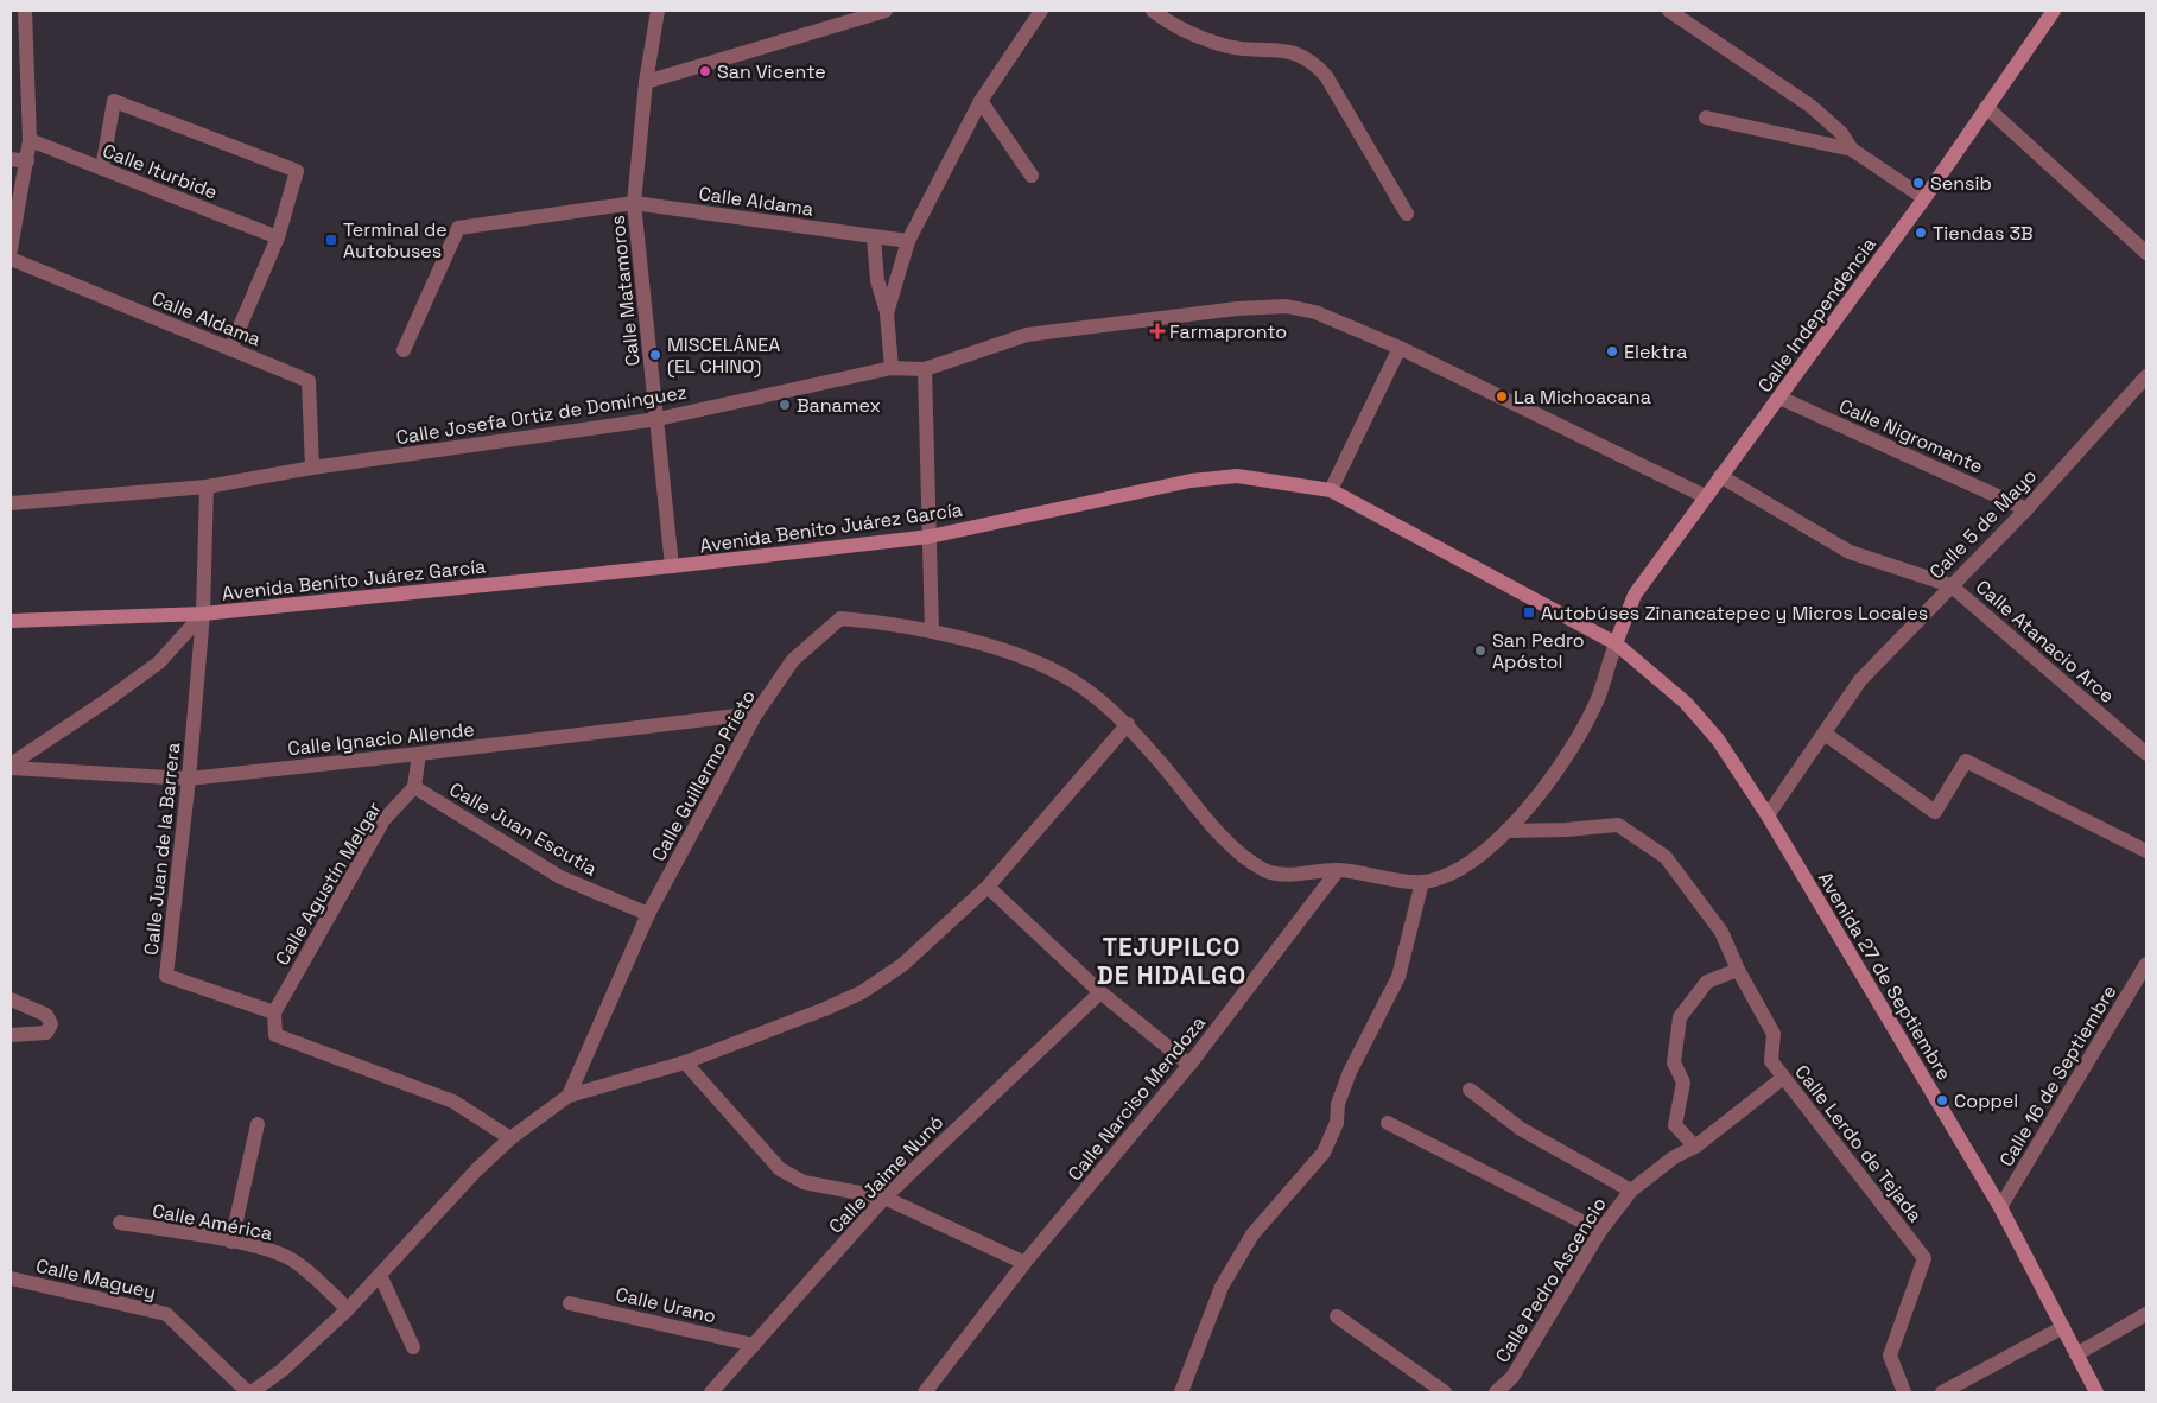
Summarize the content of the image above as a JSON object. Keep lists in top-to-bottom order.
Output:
{
  "streets": {
    "main road": ["Calle Independencia", "Avenida Benito Juárez García", "Avenida 27 de Septiembre"],
    "street": [
      "Calle Iturbide",
      "Calle Aldama",
      "Calle Matamoros",
      "Calle Josefa Ortiz de Domínguez",
      "Calle Nigromante",
      "Calle 5 de Mayo",
      "Calle Atanacio Arce",
      "Calle Ignacio Allende",
      "Calle Guillermo Prieto",
      "Calle Juan Escutia",
      "Calle Juan de la Barrera",
      "Calle Agustín Melgar",
      "Calle 16 de Septiembre",
      "Calle Narciso Mendoza",
      "Calle Lerdo de Tejada",
      "Calle Jaime Nunó",
      "Calle América",
      "Calle Maguey",
      "Calle Pedro Ascencio",
      "Calle Urano"
    ]
  },
  "crossings": [
    ["Calle Aldama", "Calle Matamoros"],
    ["Calle Aldama", "Calle Josefa Ortiz de Domínguez"],
    ["Calle Matamoros", "Calle Josefa Ortiz de Domínguez"],
    ["Calle Matamoros", "Avenida Benito Juárez García"],
    ["Calle Independencia", "Calle Josefa Ortiz de Domínguez"],
    ["Calle Independencia", "Calle Nigromante"],
    ["Calle Independencia", "Avenida Benito Juárez García"],
    ["Calle Independencia", "Calle Atanacio Arce"],
    ["Calle Independencia", "Avenida 27 de Septiembre"],
    ["Calle Josefa Ortiz de Domínguez", "Calle Juan de la Barrera"],
    ["Calle Nigromante", "Calle 5 de Mayo"],
    ["Calle 5 de Mayo", "Calle Atanacio Arce"],
    ["Calle 5 de Mayo", "Avenida 27 de Septiembre"],
    ["Avenida Benito Juárez García", "Calle Juan de la Barrera"],
    ["Avenida Benito Juárez García", "Avenida 27 de Septiembre"],
    ["Calle Ignacio Allende", "Calle Guillermo Prieto"],
    ["Calle Ignacio Allende", "Calle Juan de la Barrera"],
    ["Calle Guillermo Prieto", "Calle Juan Escutia"],
    ["Calle Guillermo Prieto", "Calle Narciso Mendoza"],
    ["Calle Juan Escutia", "Calle Agustín Melgar"],
    ["Calle Juan de la Barrera", "Calle Agustín Melgar"],
    ["Avenida 27 de Septiembre", "Calle 16 de Septiembre"],
    ["Calle Lerdo de Tejada", "Calle Pedro Ascencio"],
    ["Calle Jaime Nunó", "Calle Urano"]
  ],
  "districts": ["TEJUPILCO DE HIDALGO"],
  "places": {
    "other": [
      "San Vicente",
      "Sensib",
      "Tiendas 3B",
      "Elektra",
      "MISCELÁNEA (EL CHINO)",
      "La Michoacana",
      "Banamex",
      "San Pedro Apóstol",
      "Coppel"
    ],
    "transit": ["Terminal de Autobuses", "Autobúses Zinancatepec y Micros Locales"],
    "health": ["Farmapronto"]
  }
}
